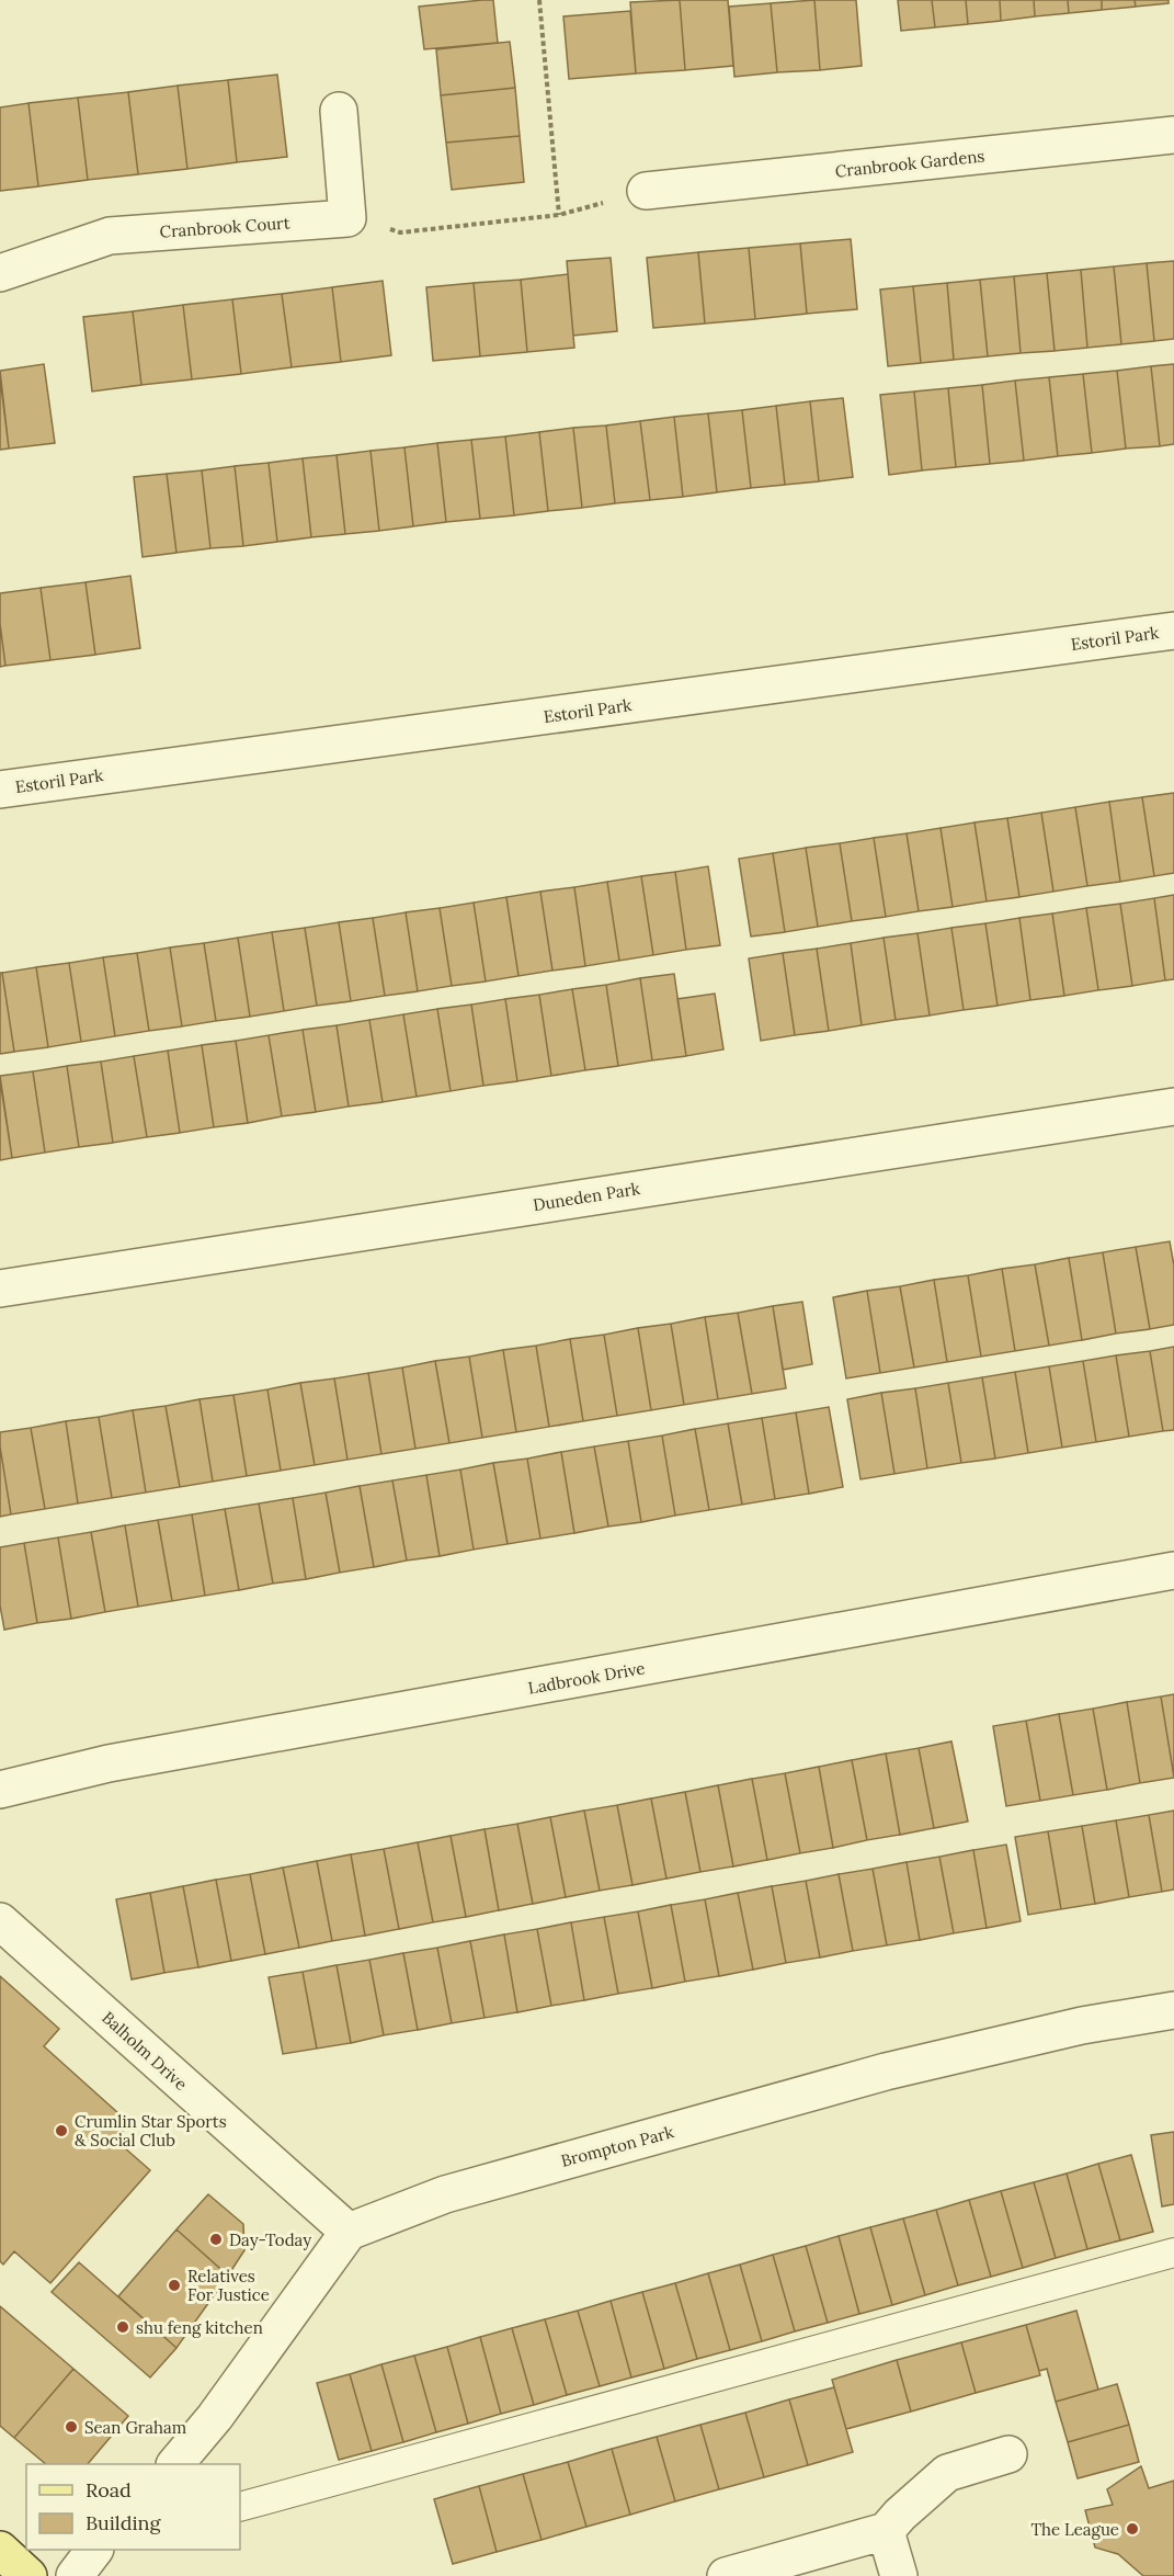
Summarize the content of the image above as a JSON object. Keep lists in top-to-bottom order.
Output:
{
  "streets": {
    "street": [
      "Cranbrook Gardens",
      "Cranbrook Court",
      "Estoril Park",
      "Duneden Park",
      "Ladbrook Drive",
      "Balholm Drive",
      "Brompton Park"
    ]
  },
  "crossings": [
    ["Balholm Drive", "Brompton Park"]
  ],
  "places": [
    "Crumlin Star Sports & Social Club",
    "Day-Today",
    "Relatives For Justice",
    "shu feng kitchen",
    "Sean Graham",
    "The League"
  ],
  "legend": ["Road", "Building"]
}
